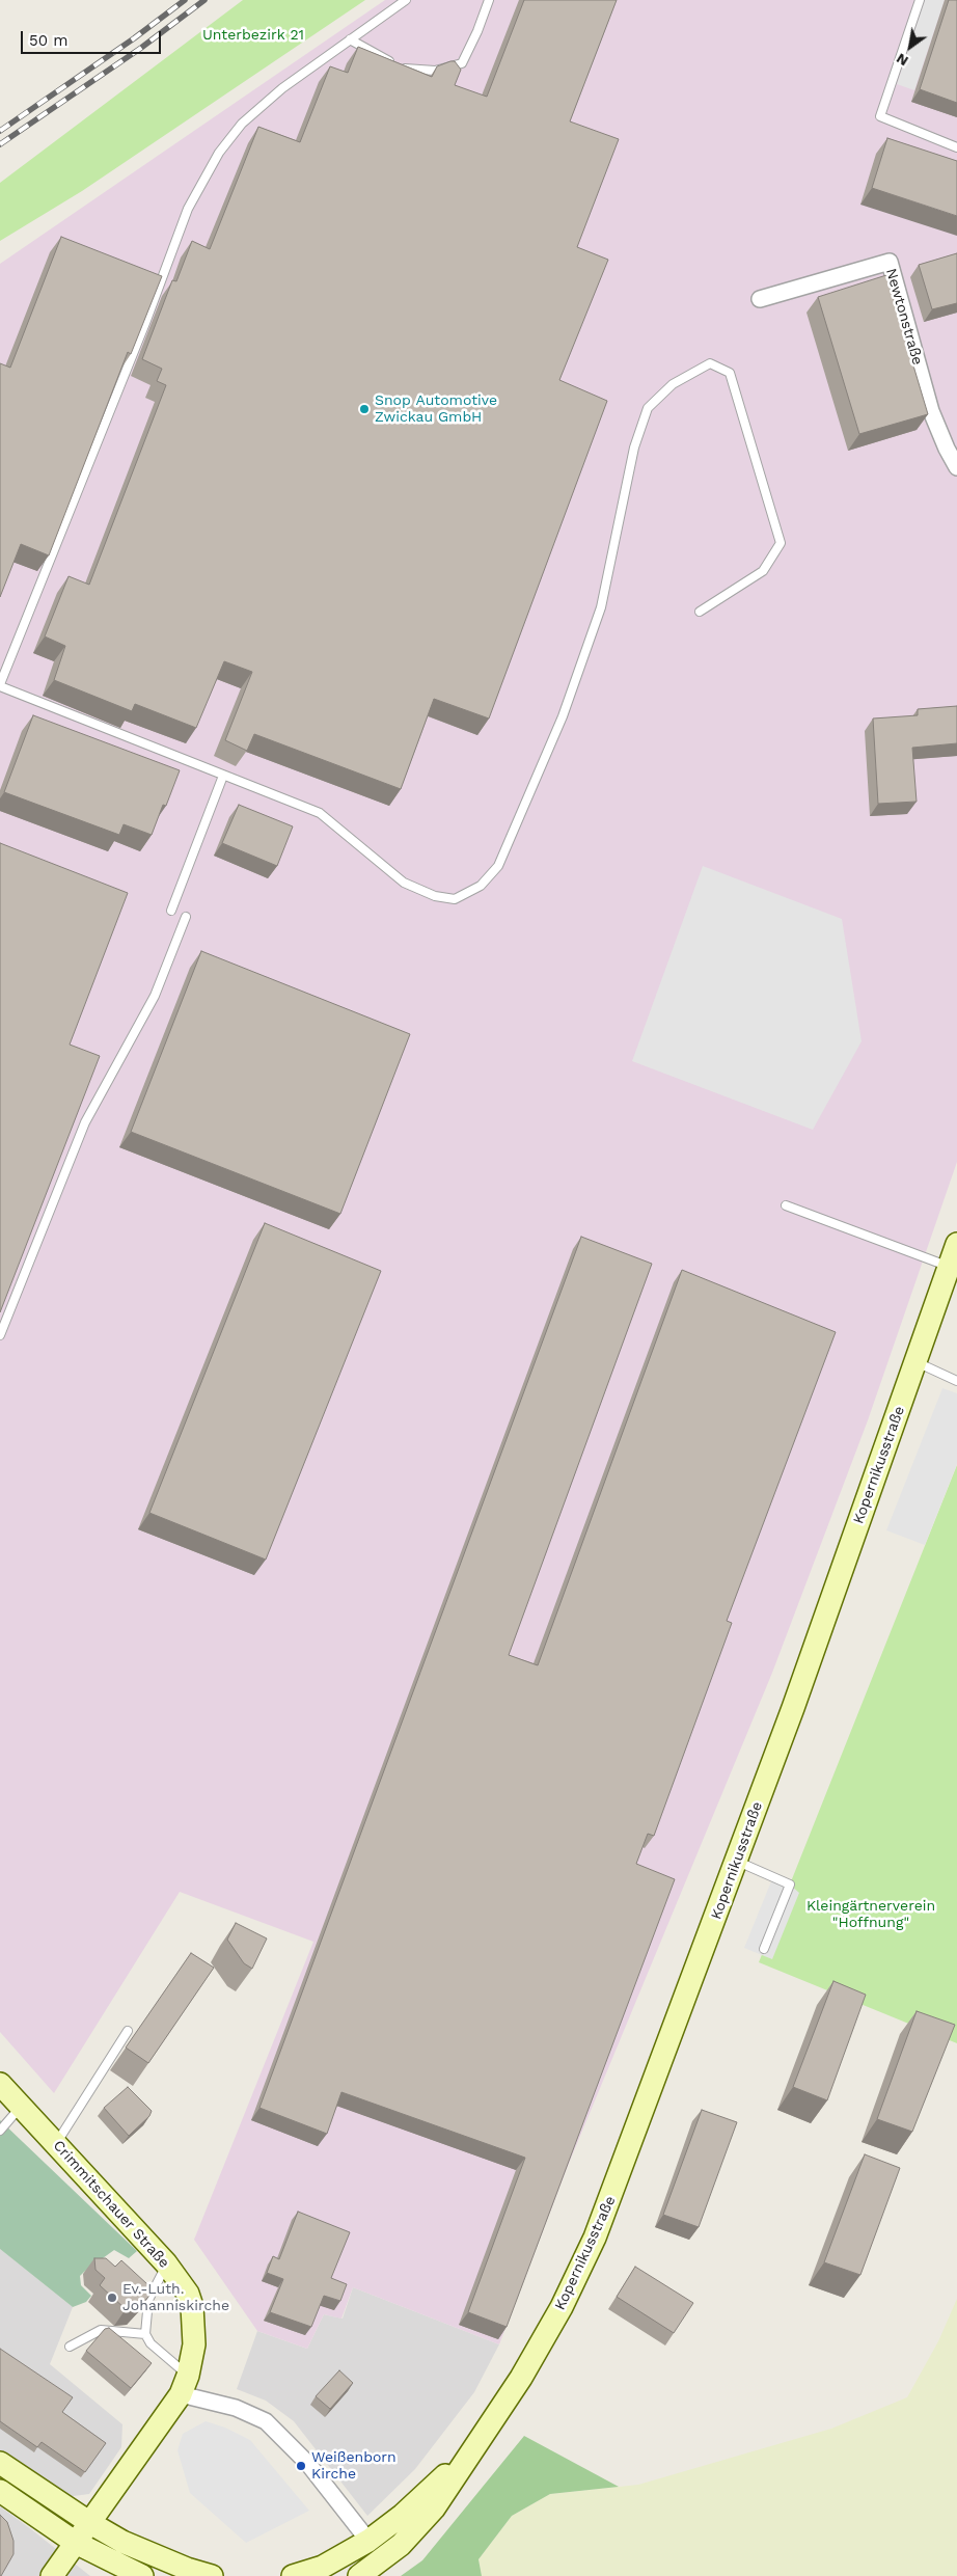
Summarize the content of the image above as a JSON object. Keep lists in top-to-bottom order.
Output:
{
  "streets": {
    "street": ["Newtonstraße", "Kopernikusstraße", "Crimmitschauer Straße"]
  },
  "parks": ["Unterbezirk 21", "Kleingärtnerverein \"Hoffnung\""],
  "places": ["Snop Automotive Zwickau GmbH", "Ev.-Luth. Johanniskirche", "Weißenborn Kirche"],
  "scale_bar": "50 m",
  "north": "bottom left"
}
